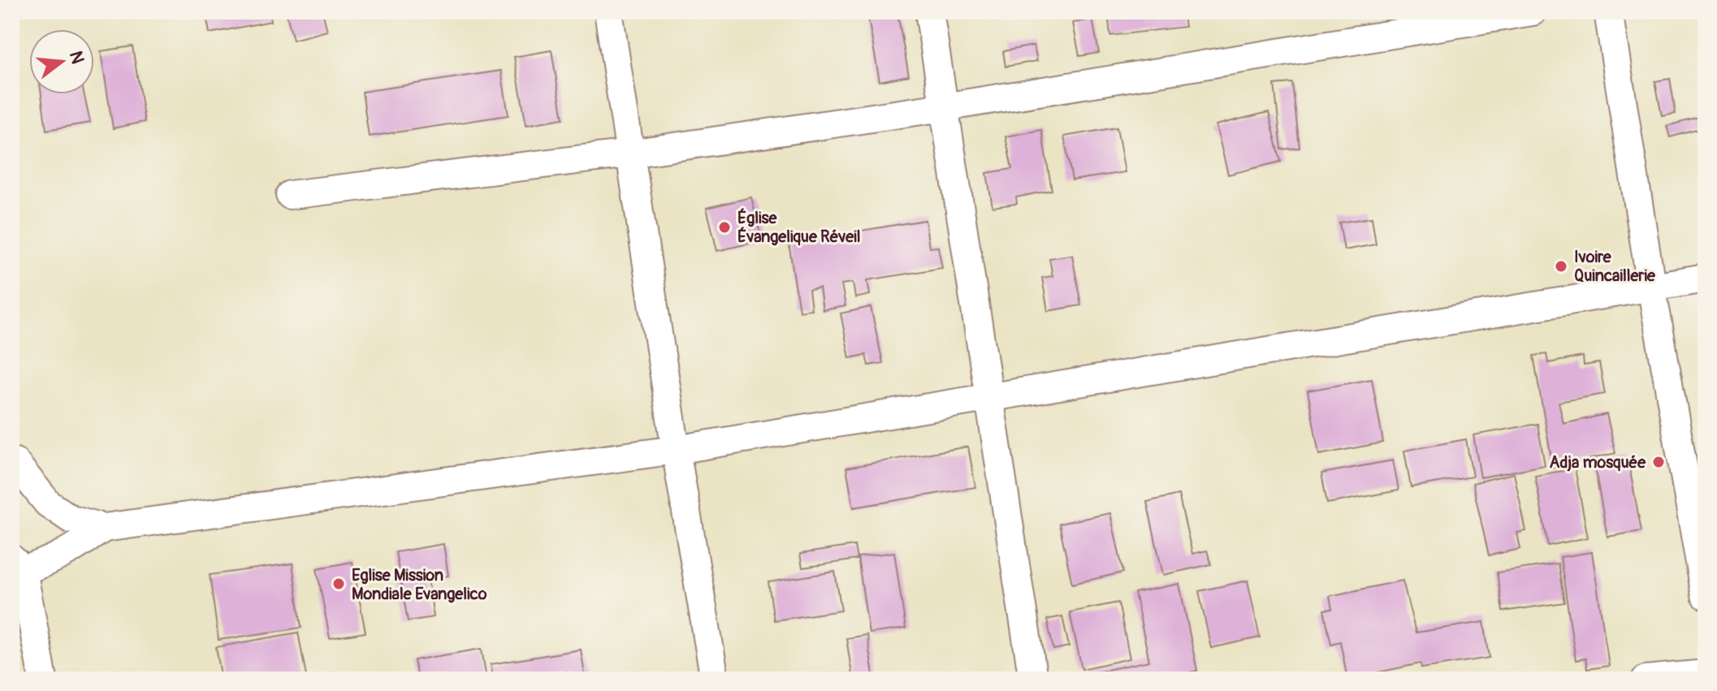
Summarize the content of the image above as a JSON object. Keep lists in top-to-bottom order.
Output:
{
  "places": [
    "Église Évangelique Réveil",
    "Ivoire Quincaillerie",
    "Adja mosquée",
    "Eglise Mission Mondiale Evangelico"
  ],
  "north": "right"
}
